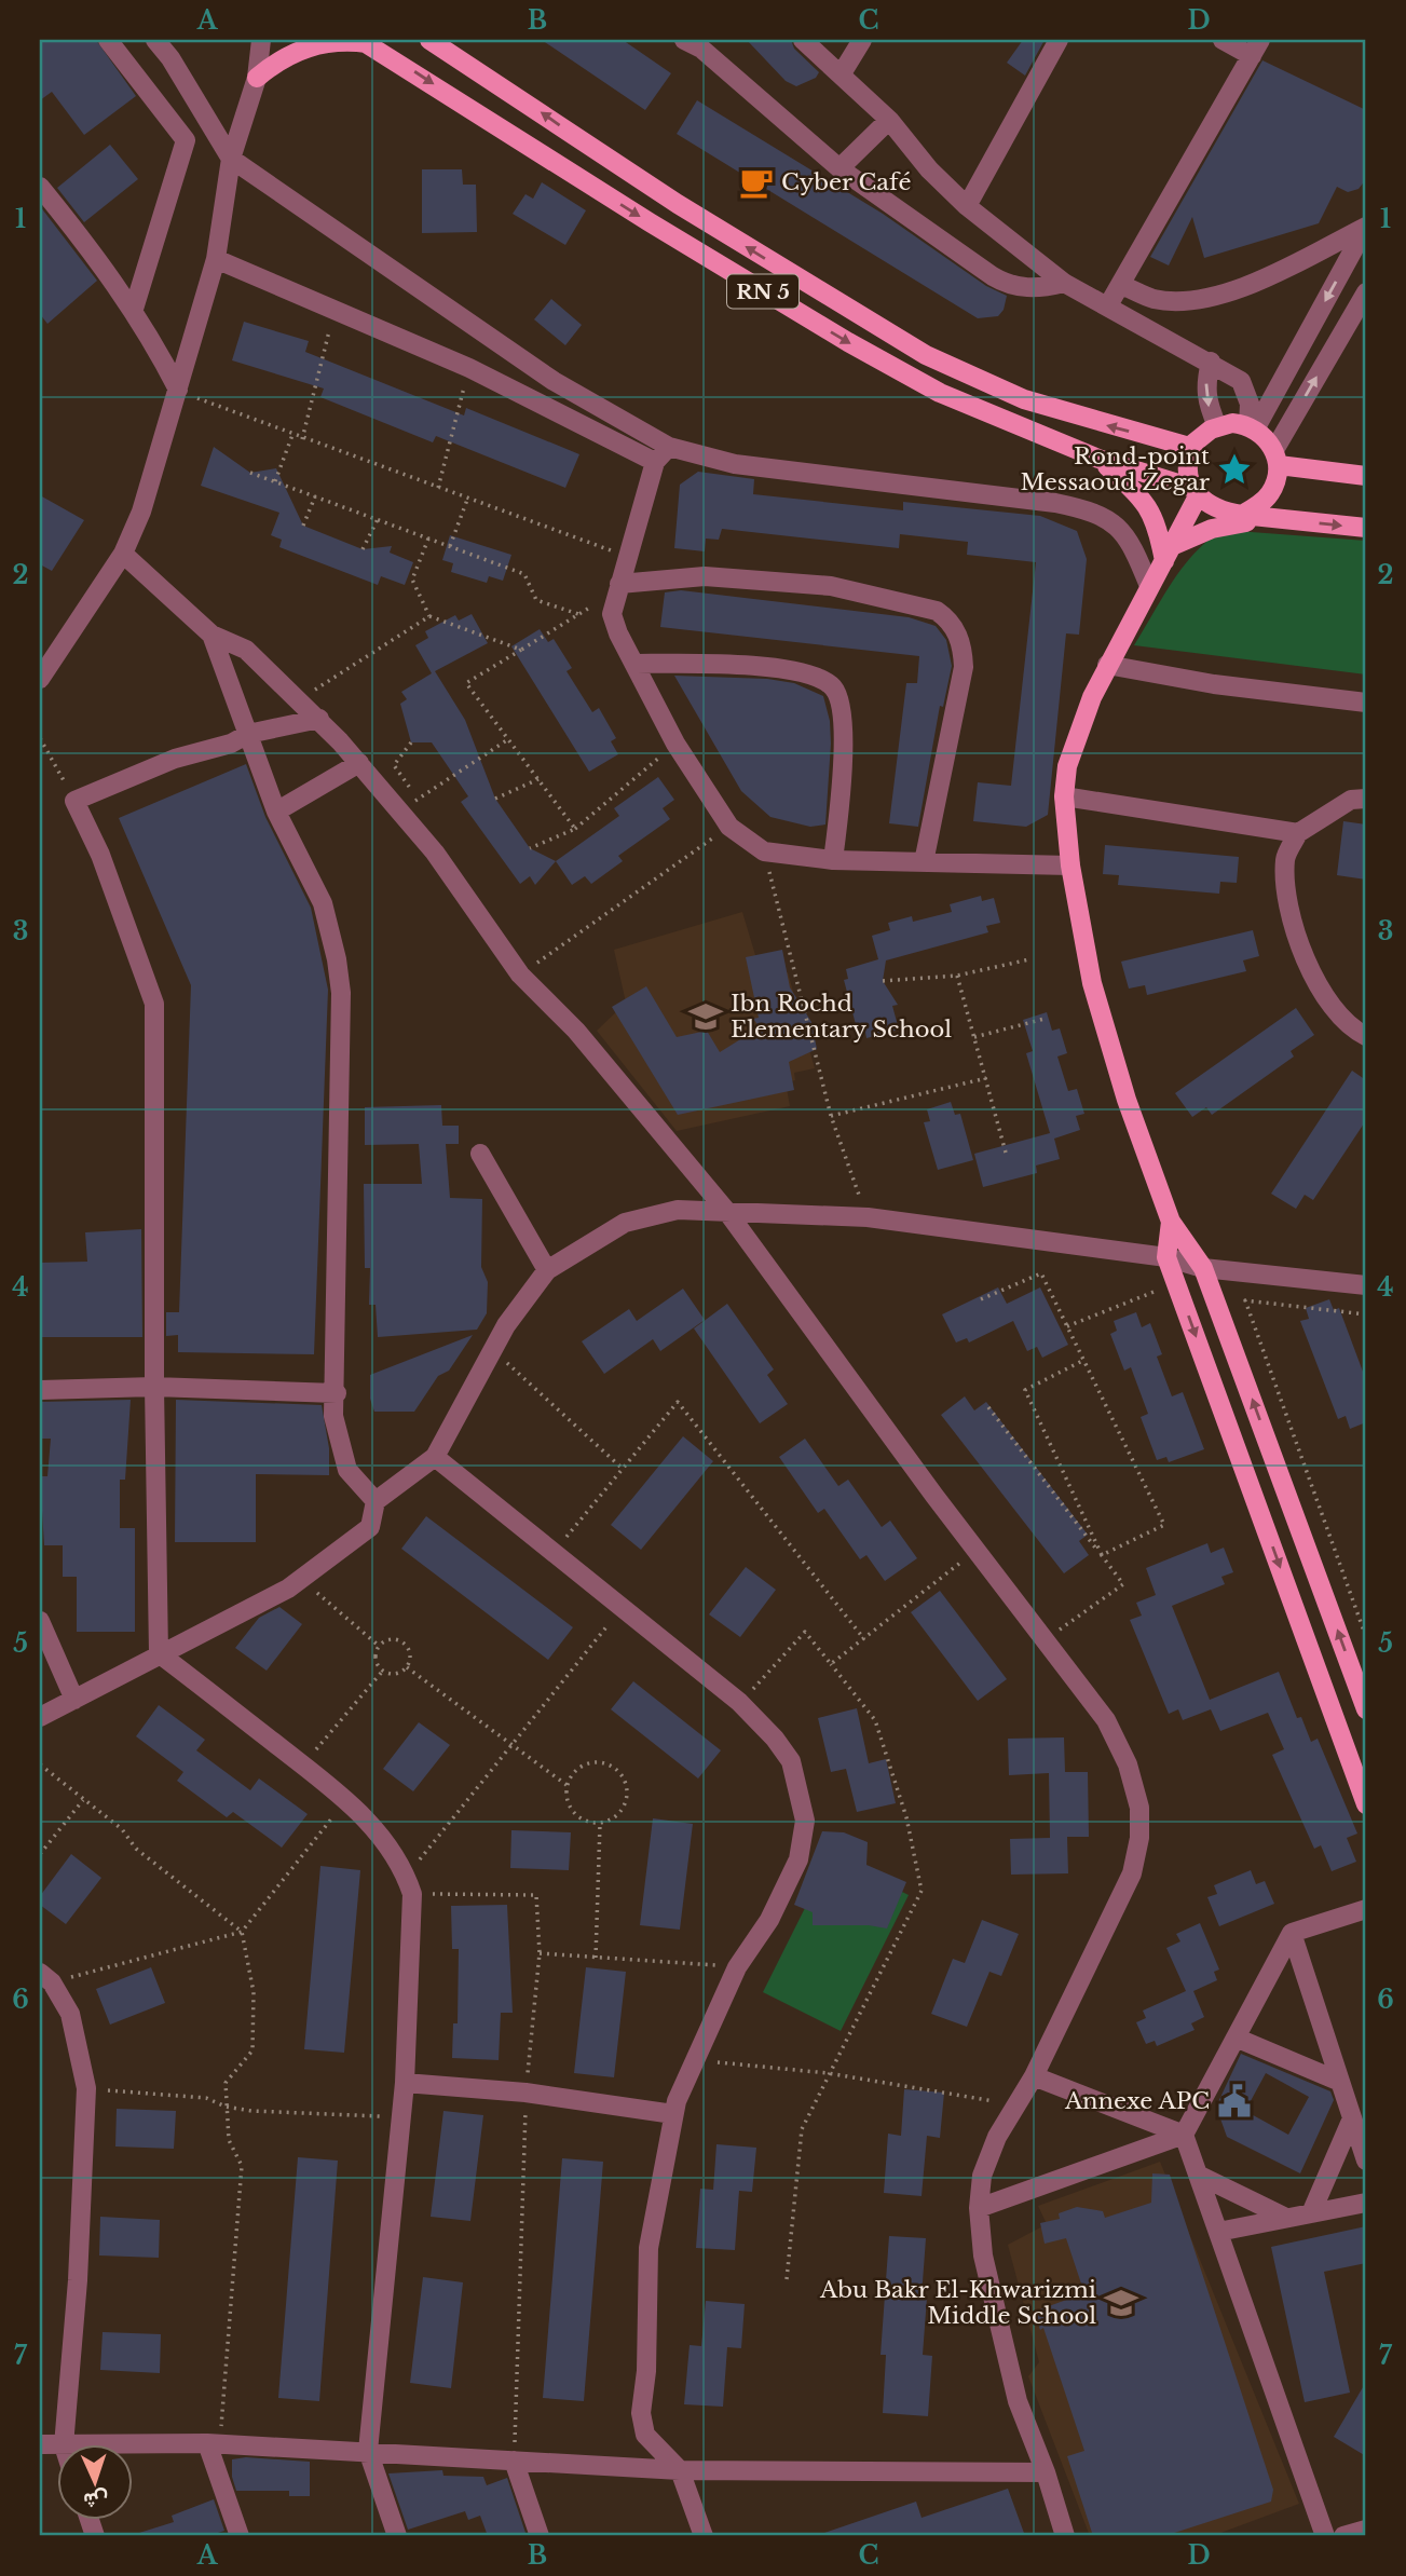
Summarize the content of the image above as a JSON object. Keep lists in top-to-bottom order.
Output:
{
  "streets": {
    "main road": ["RN 5"]
  },
  "places": {
    "cafe": ["Cyber Café"],
    "place": ["Rond-point Messaoud Zegar"],
    "school or university": ["Ibn Rochd Elementary School", "Abu Bakr El-Khwarizmi Middle School"],
    "public building": ["Annexe APC"]
  },
  "north": "bottom",
  "grid": {
    "columns": [
      "A",
      "B",
      "C",
      "D"
    ],
    "rows": [
      "1",
      "2",
      "3",
      "4",
      "5",
      "6",
      "7"
    ]
  }
}
